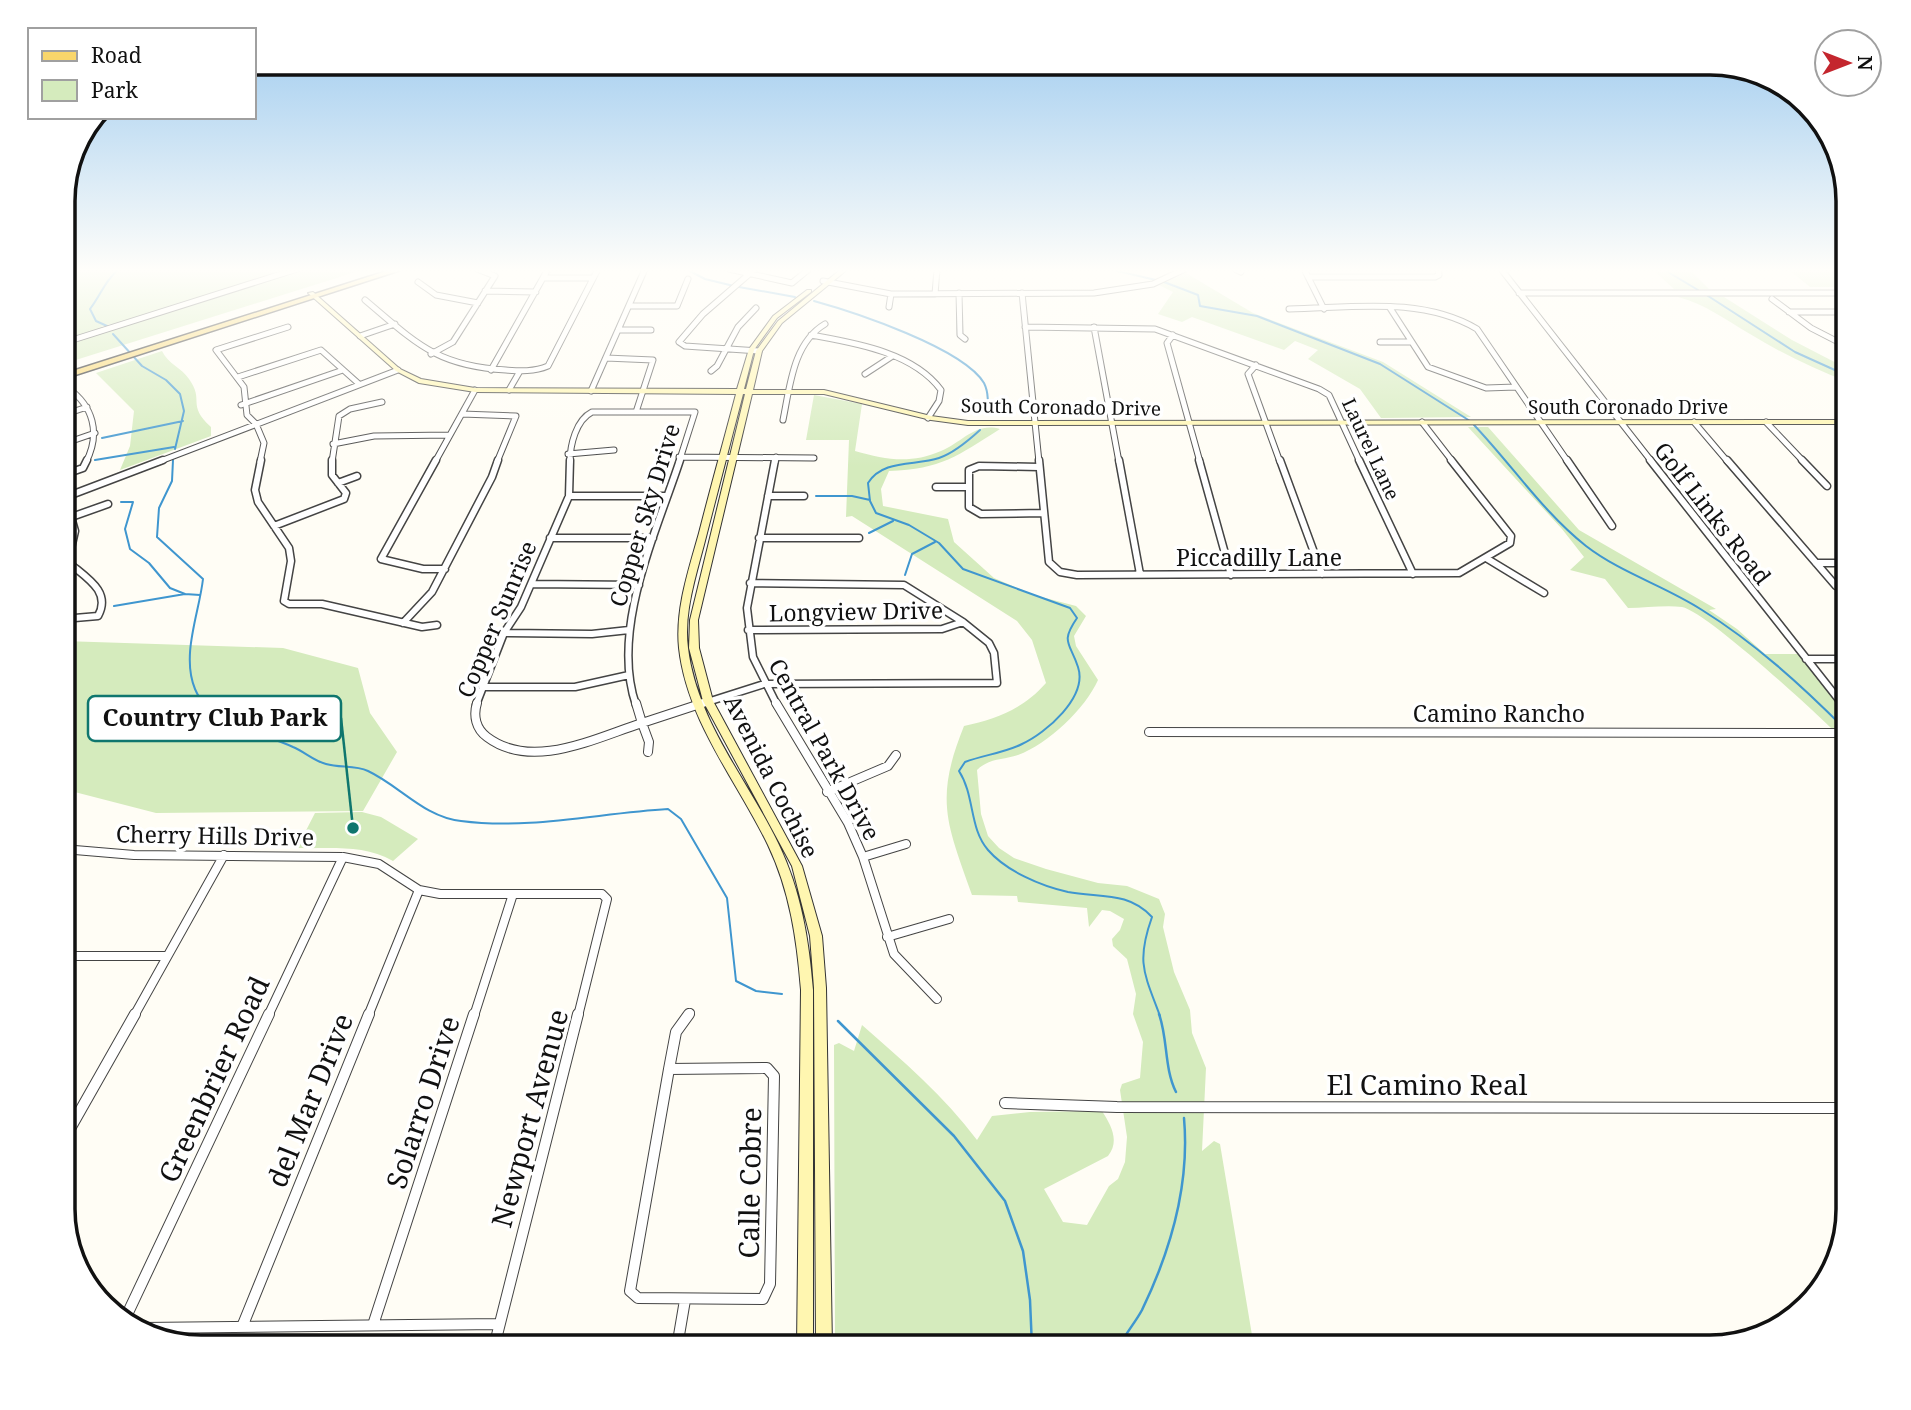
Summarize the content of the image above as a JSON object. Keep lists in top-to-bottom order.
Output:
{
  "streets": {
    "street": [
      "South Coronado Drive",
      "Laurel Lane",
      "Golf Links Road",
      "Copper Sky Drive",
      "Piccadilly Lane",
      "Longview Drive",
      "Copper Sunrise",
      "Camino Rancho",
      "Central Park Drive",
      "Avenida Cochise",
      "Cherry Hills Drive",
      "Greenbrier Road",
      "El Camino Real",
      "del Mar Drive",
      "Solarro Drive",
      "Newport Avenue",
      "Calle Cobre"
    ]
  },
  "crossings": [
    ["South Coronado Drive", "Laurel Lane"],
    ["South Coronado Drive", "Golf Links Road"],
    ["South Coronado Drive", "Avenida Cochise"],
    ["Laurel Lane", "Piccadilly Lane"],
    ["Copper Sky Drive", "Copper Sunrise"],
    ["Longview Drive", "Copper Sunrise"],
    ["Longview Drive", "Central Park Drive"],
    ["Copper Sunrise", "Central Park Drive"],
    ["Copper Sunrise", "Avenida Cochise"],
    ["Cherry Hills Drive", "Greenbrier Road"],
    ["Cherry Hills Drive", "del Mar Drive"],
    ["Cherry Hills Drive", "Solarro Drive"],
    ["Cherry Hills Drive", "Newport Avenue"]
  ],
  "places": ["Country Club Park"],
  "legend": ["Road", "Park"],
  "north": "right"
}
